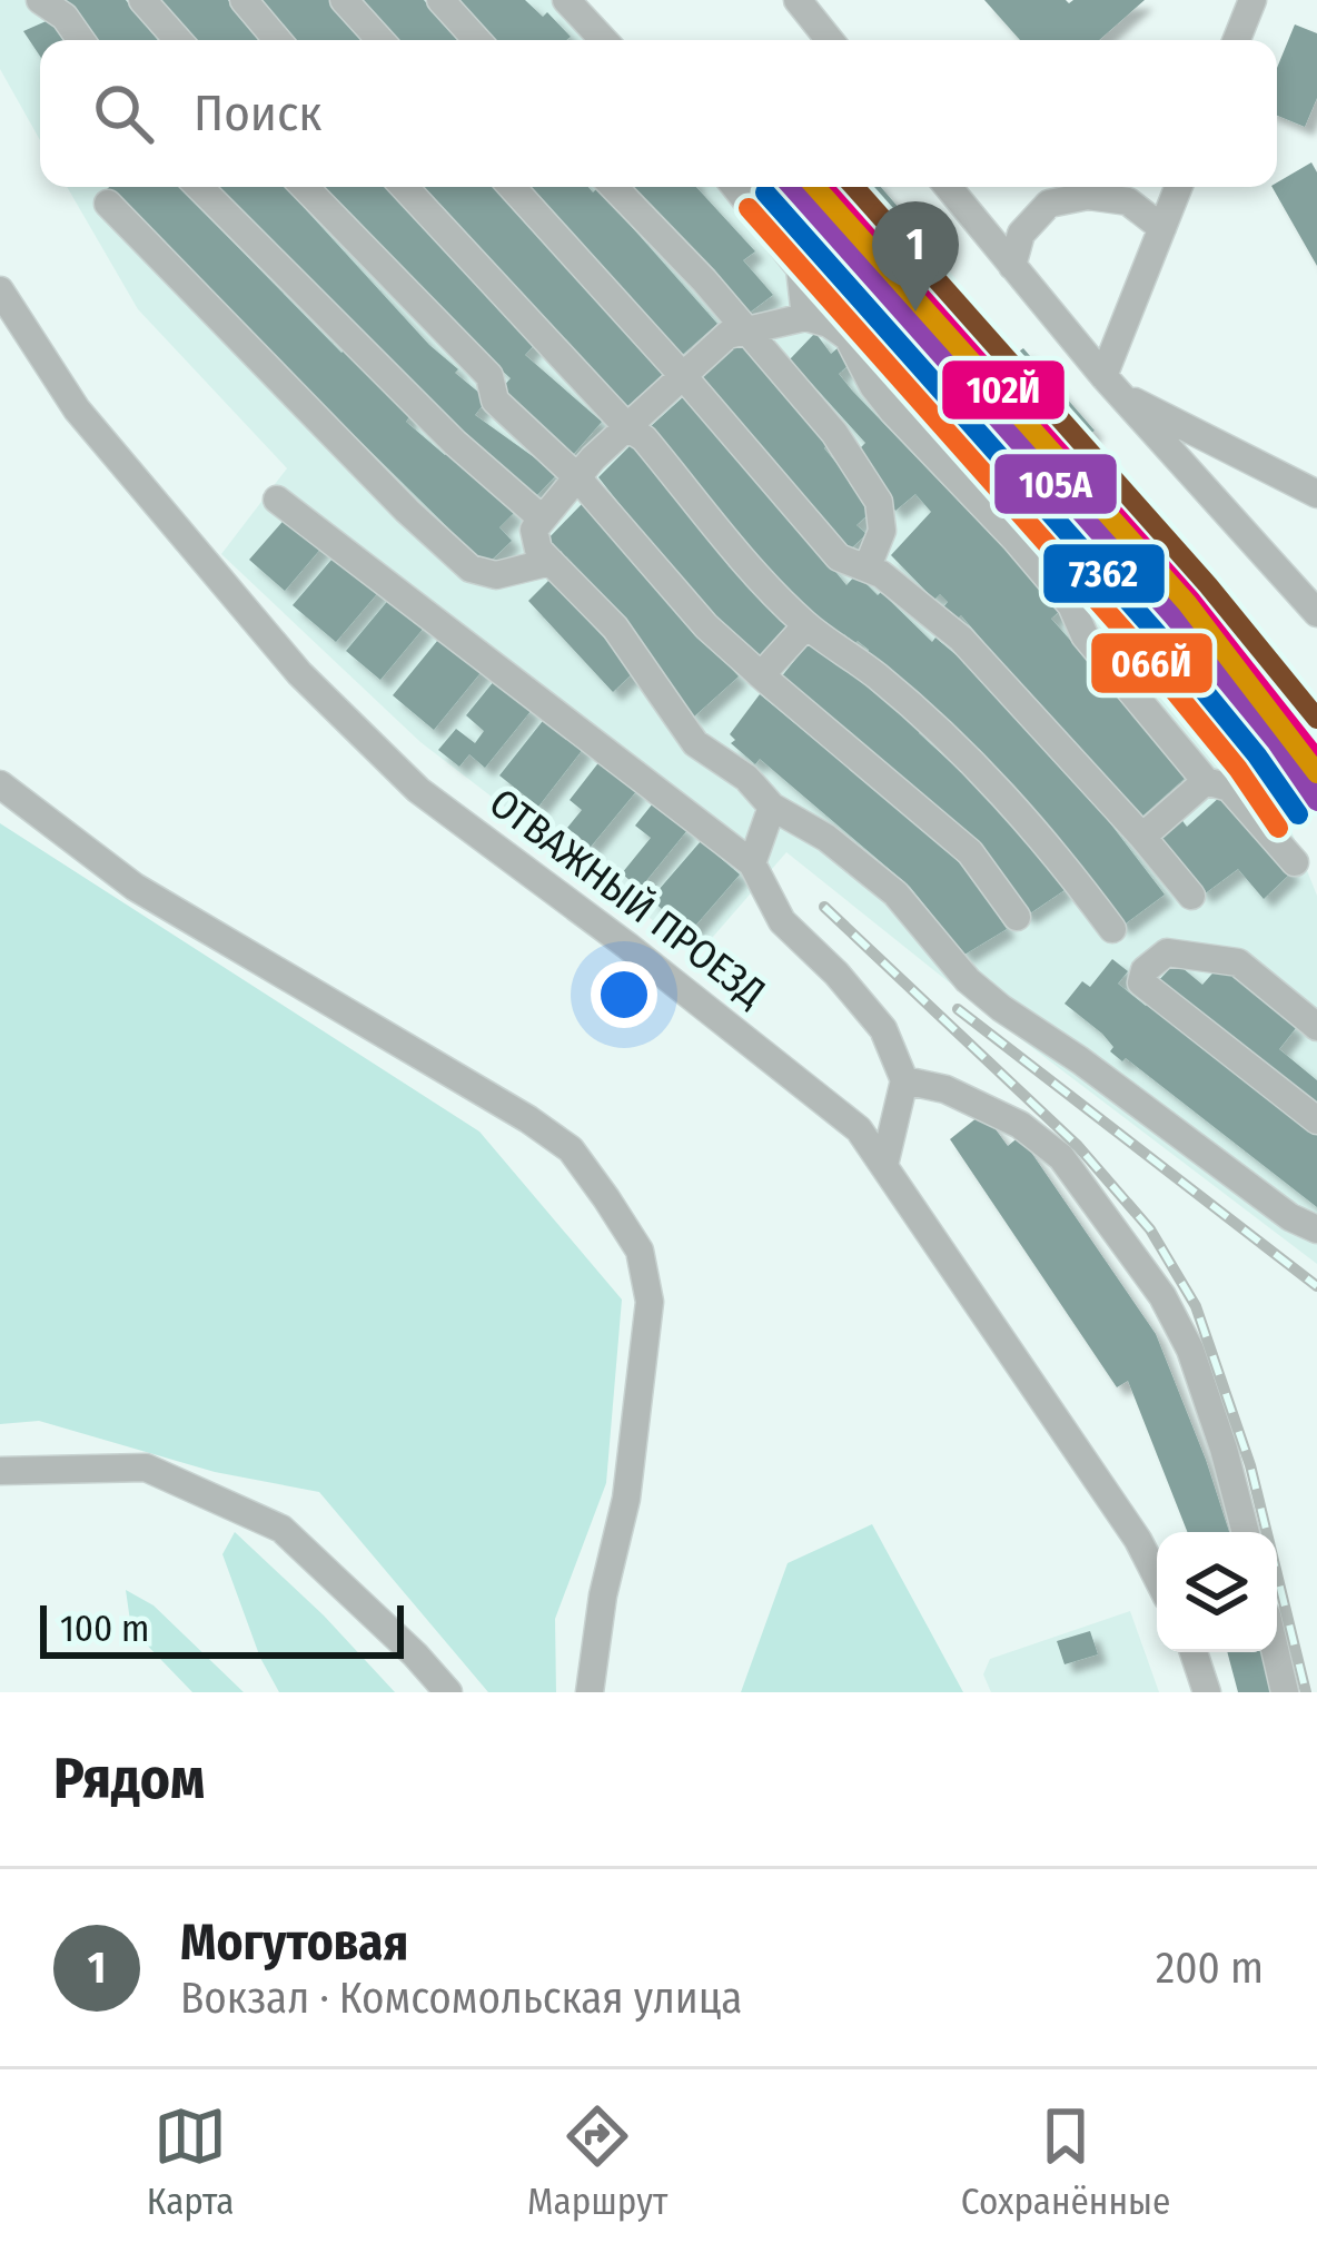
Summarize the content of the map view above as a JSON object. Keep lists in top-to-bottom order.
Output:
{
  "streets": {
    "street": ["ОТВАЖНЫЙ ПРОЕЗД"]
  },
  "lines": [
    "transit line 105А",
    "transit line 102Й",
    "transit line 7362",
    "transit line 066Й"
  ],
  "scale_bar": "100 m",
  "page": {
    "search": "Поиск",
    "pins": "1",
    "scale": "100 m",
    "heading": "Рядом",
    "list": [
      {
        "mark": "1",
        "name": "Могутовая",
        "note": "Вокзал · Комсомольская улица",
        "value": "200 m"
      }
    ],
    "nav": ["Карта", "Маршрут", "Сохранённые"]
  }
}
